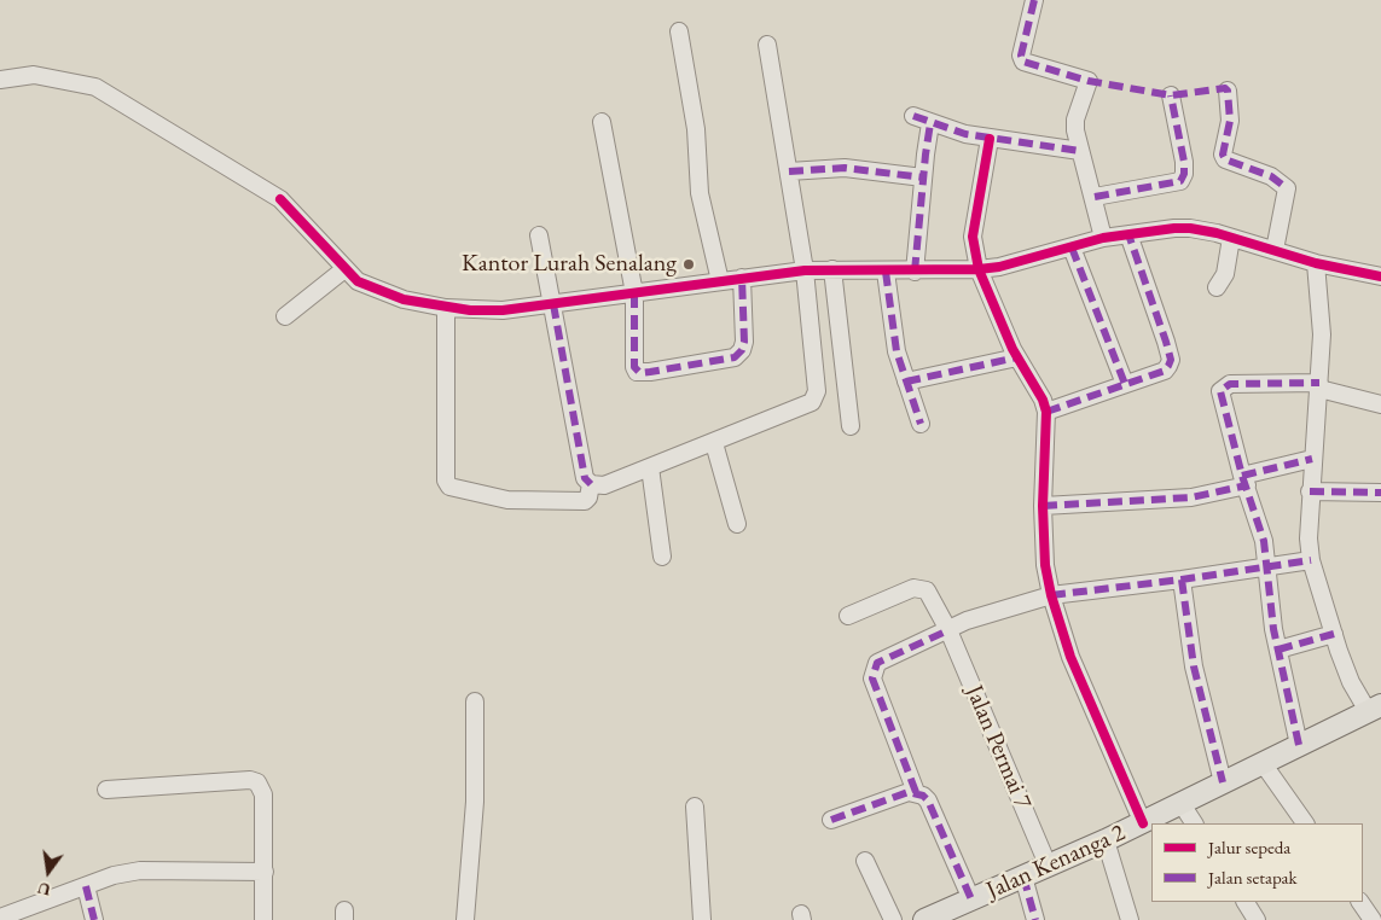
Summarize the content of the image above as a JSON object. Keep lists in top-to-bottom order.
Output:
{
  "streets": {
    "main road": ["Jalan Kenanga 2"],
    "street": ["Jalan Permai 7"]
  },
  "crossings": [
    ["Jalan Permai 7", "Jalan Kenanga 2"]
  ],
  "places": ["Kantor Lurah Senalang"],
  "legend": ["Jalur sepeda", "Jalan setapak"],
  "north": "bottom"
}
